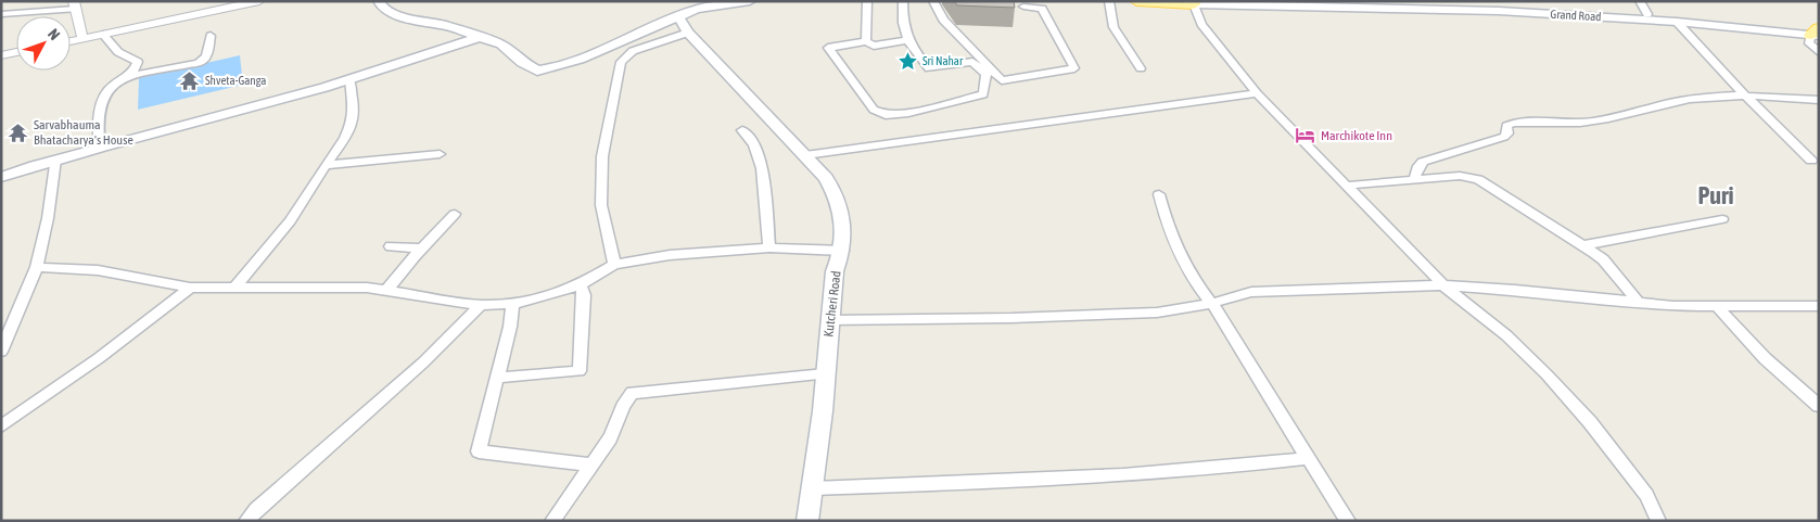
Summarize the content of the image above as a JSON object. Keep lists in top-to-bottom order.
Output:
{
  "streets": {
    "main road": ["Grand Road", "Kutcheri Road"]
  },
  "districts": ["Puri"],
  "places": {
    "place": ["Sri Nahar"],
    "temple": ["Shveta-Ganga", "Sarvabhauma Bhatacharya's House"],
    "hotel": ["Marchikote Inn"]
  },
  "north": "top right"
}
